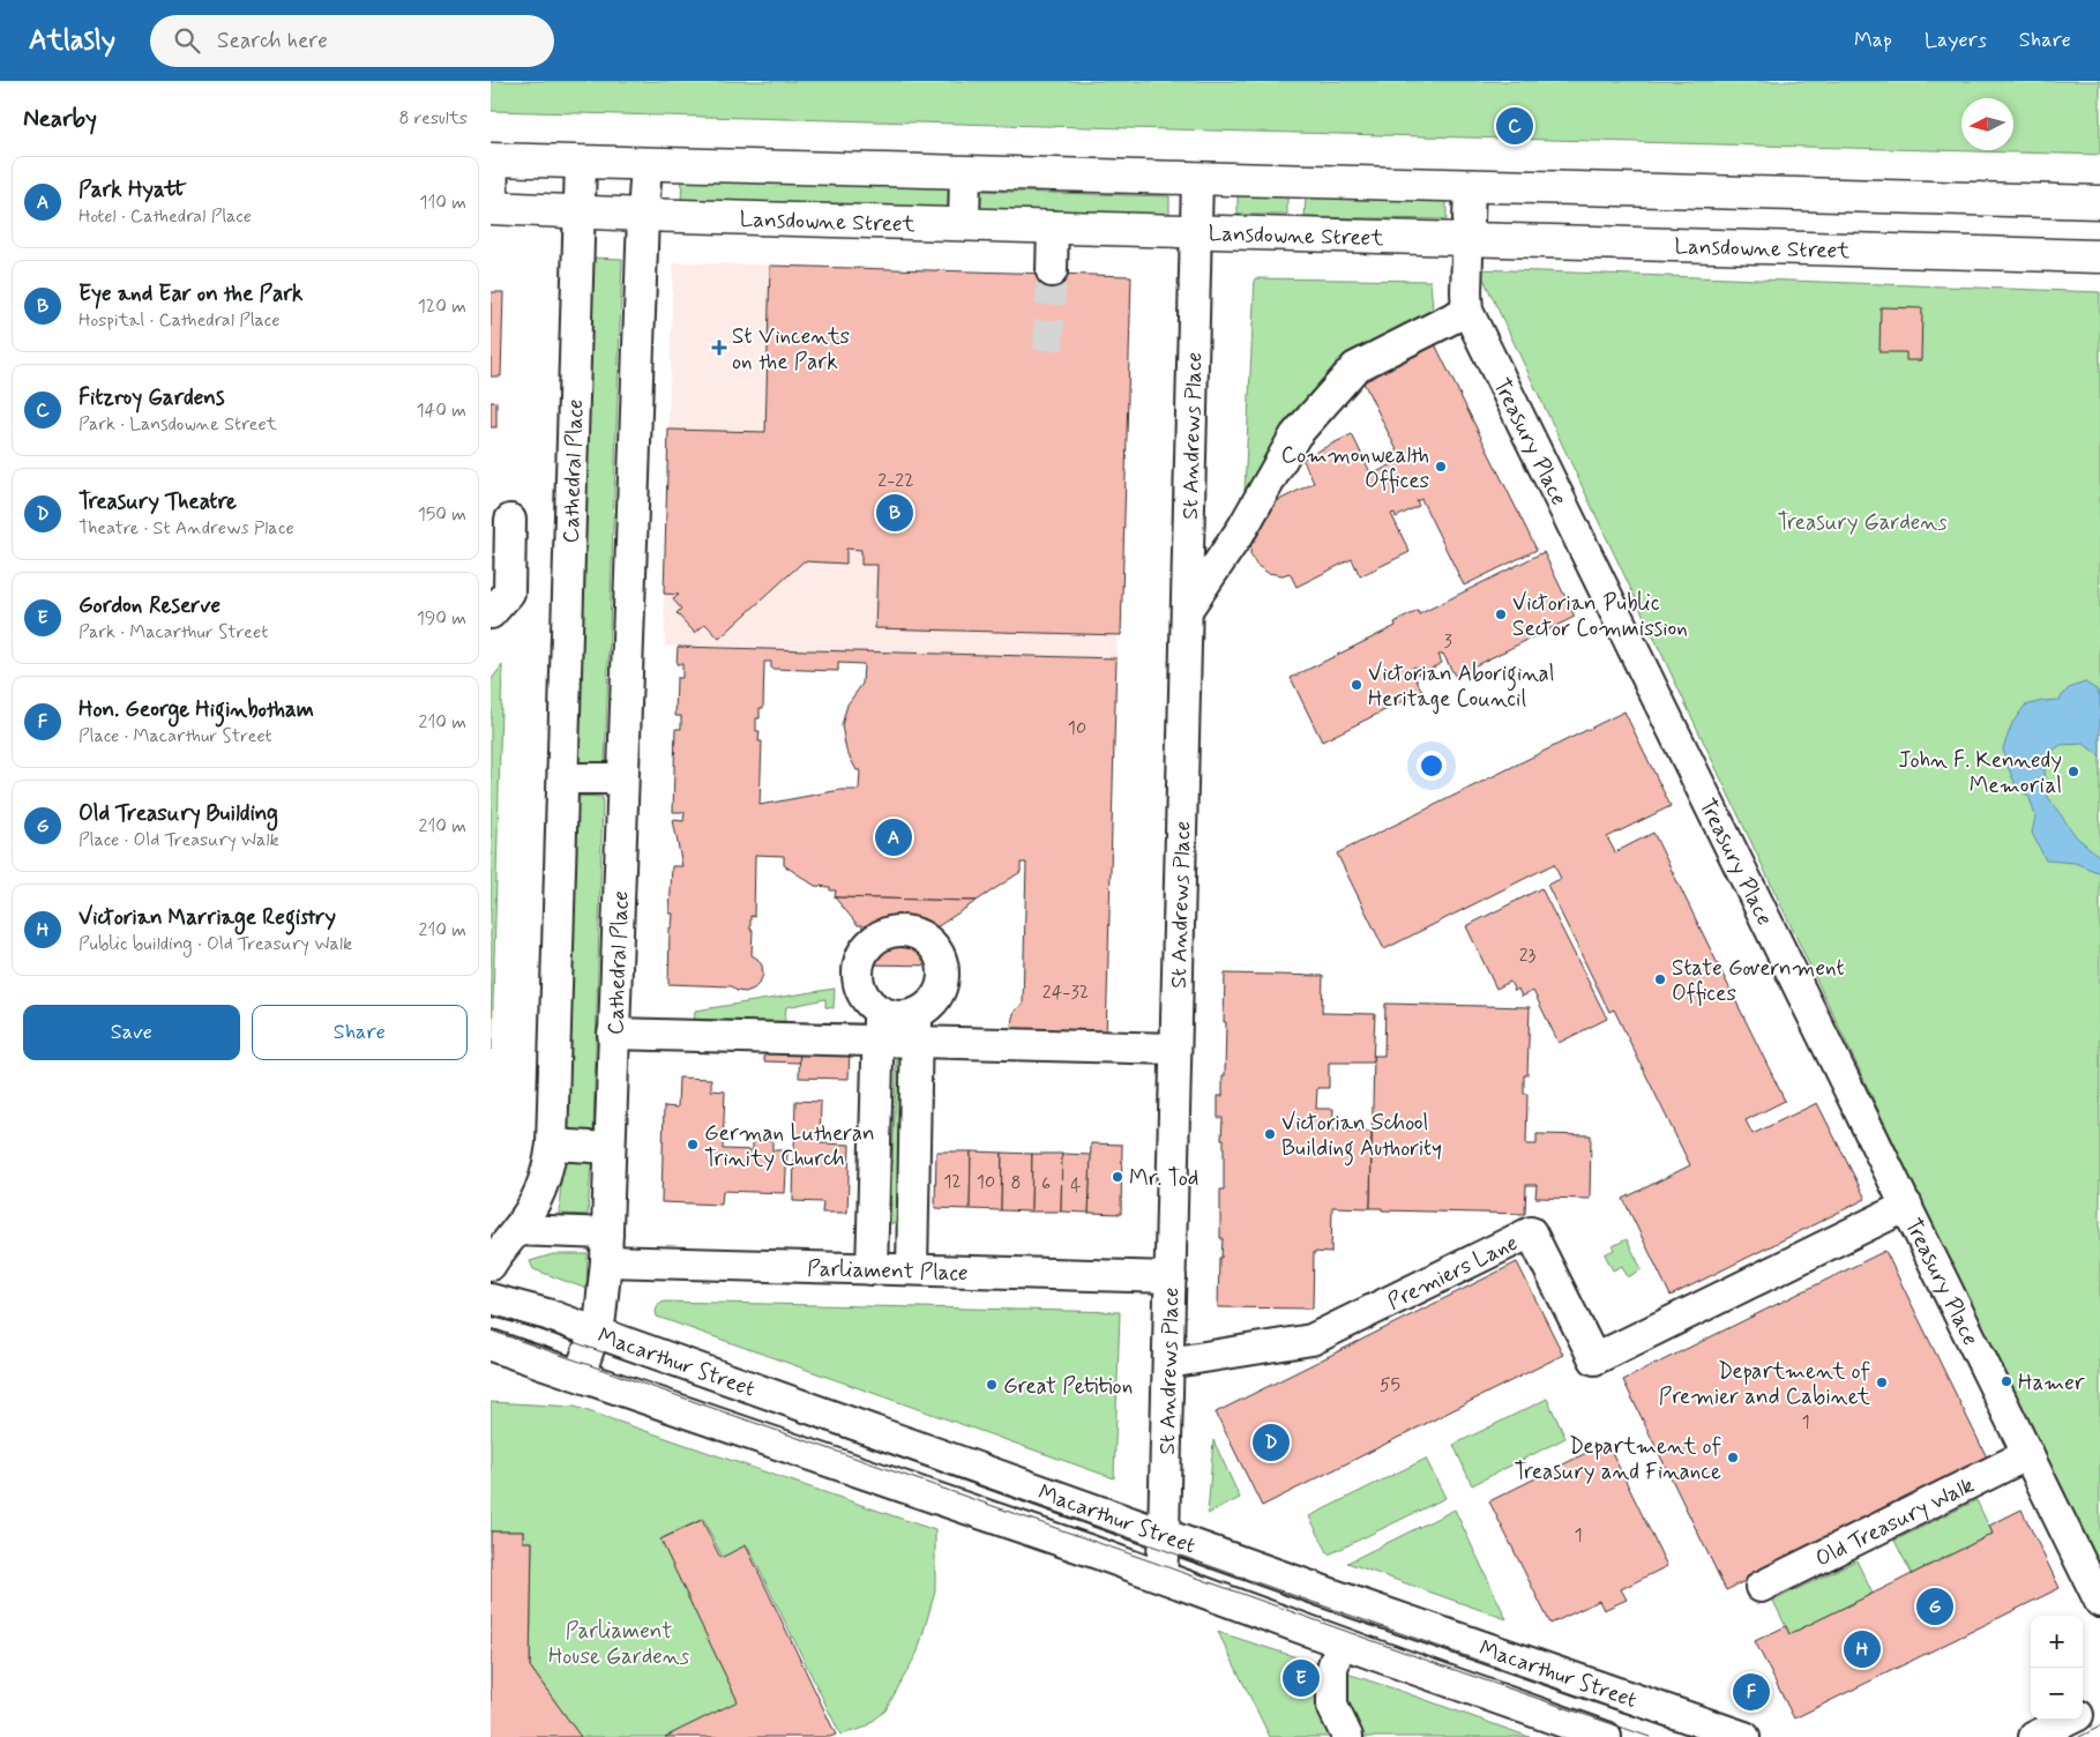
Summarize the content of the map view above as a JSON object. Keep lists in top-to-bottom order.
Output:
{
  "streets": {
    "main road": ["Lansdowne Street"],
    "street": [
      "St Andrews Place",
      "Treasury Place",
      "Cathedral Place",
      "Parliament Place",
      "Premiers Lane",
      "Macarthur Street",
      "Old Treasury Walk"
    ]
  },
  "crossings": [
    ["Lansdowne Street", "St Andrews Place"],
    ["Lansdowne Street", "Treasury Place"],
    ["Lansdowne Street", "Cathedral Place"],
    ["St Andrews Place", "Parliament Place"],
    ["St Andrews Place", "Premiers Lane"],
    ["St Andrews Place", "Macarthur Street"],
    ["Treasury Place", "Premiers Lane"],
    ["Treasury Place", "Old Treasury Walk"],
    ["Cathedral Place", "Parliament Place"],
    ["Cathedral Place", "Macarthur Street"]
  ],
  "parks": ["Treasury Gardens", "Parliament House Gardens"],
  "places": {
    "health": ["St Vincents on the Park"],
    "other": [
      "Commonwealth Offices",
      "Victorian Public Sector Commission",
      "Victorian Aboriginal Heritage Council",
      "John F. Kennedy Memorial",
      "State Government Offices",
      "Victorian School Building Authority",
      "German Lutheran Trinity Church",
      "Mr. Tod",
      "Hamer",
      "Department of Premier and Cabinet",
      "Great Petition",
      "Department of Treasury and Finance"
    ]
  },
  "house_numbers": [
    "2-22",
    "3",
    "10",
    "23",
    "24-32",
    "12",
    "10",
    "8",
    "6",
    "4",
    "55",
    "1",
    "1"
  ],
  "north": "left",
  "page": {
    "header": "Atlasly",
    "search": "Search here",
    "nav": ["Map", "Layers", "Share"],
    "heading": ["Nearby", "8 results"],
    "pins": [
      "C",
      "B",
      "A",
      "D",
      "G",
      "H",
      "E",
      "F"
    ],
    "list": [
      {
        "mark": "A",
        "name": "Park Hyatt",
        "note": "Hotel · Cathedral Place",
        "value": "110 m"
      },
      {
        "mark": "B",
        "name": "Eye and Ear on the Park",
        "note": "Hospital · Cathedral Place",
        "value": "120 m"
      },
      {
        "mark": "C",
        "name": "Fitzroy Gardens",
        "note": "Park · Lansdowne Street",
        "value": "140 m"
      },
      {
        "mark": "D",
        "name": "Treasury Theatre",
        "note": "Theatre · St Andrews Place",
        "value": "150 m"
      },
      {
        "mark": "E",
        "name": "Gordon Reserve",
        "note": "Park · Macarthur Street",
        "value": "190 m"
      },
      {
        "mark": "F",
        "name": "Hon. George Higinbotham",
        "note": "Place · Macarthur Street",
        "value": "210 m"
      },
      {
        "mark": "G",
        "name": "Old Treasury Building",
        "note": "Place · Old Treasury Walk",
        "value": "210 m"
      },
      {
        "mark": "H",
        "name": "Victorian Marriage Registry",
        "note": "Public building · Old Treasury Walk",
        "value": "210 m"
      }
    ],
    "buttons": ["Save", "Share"],
    "map_buttons": ["+", "−"]
  }
}
